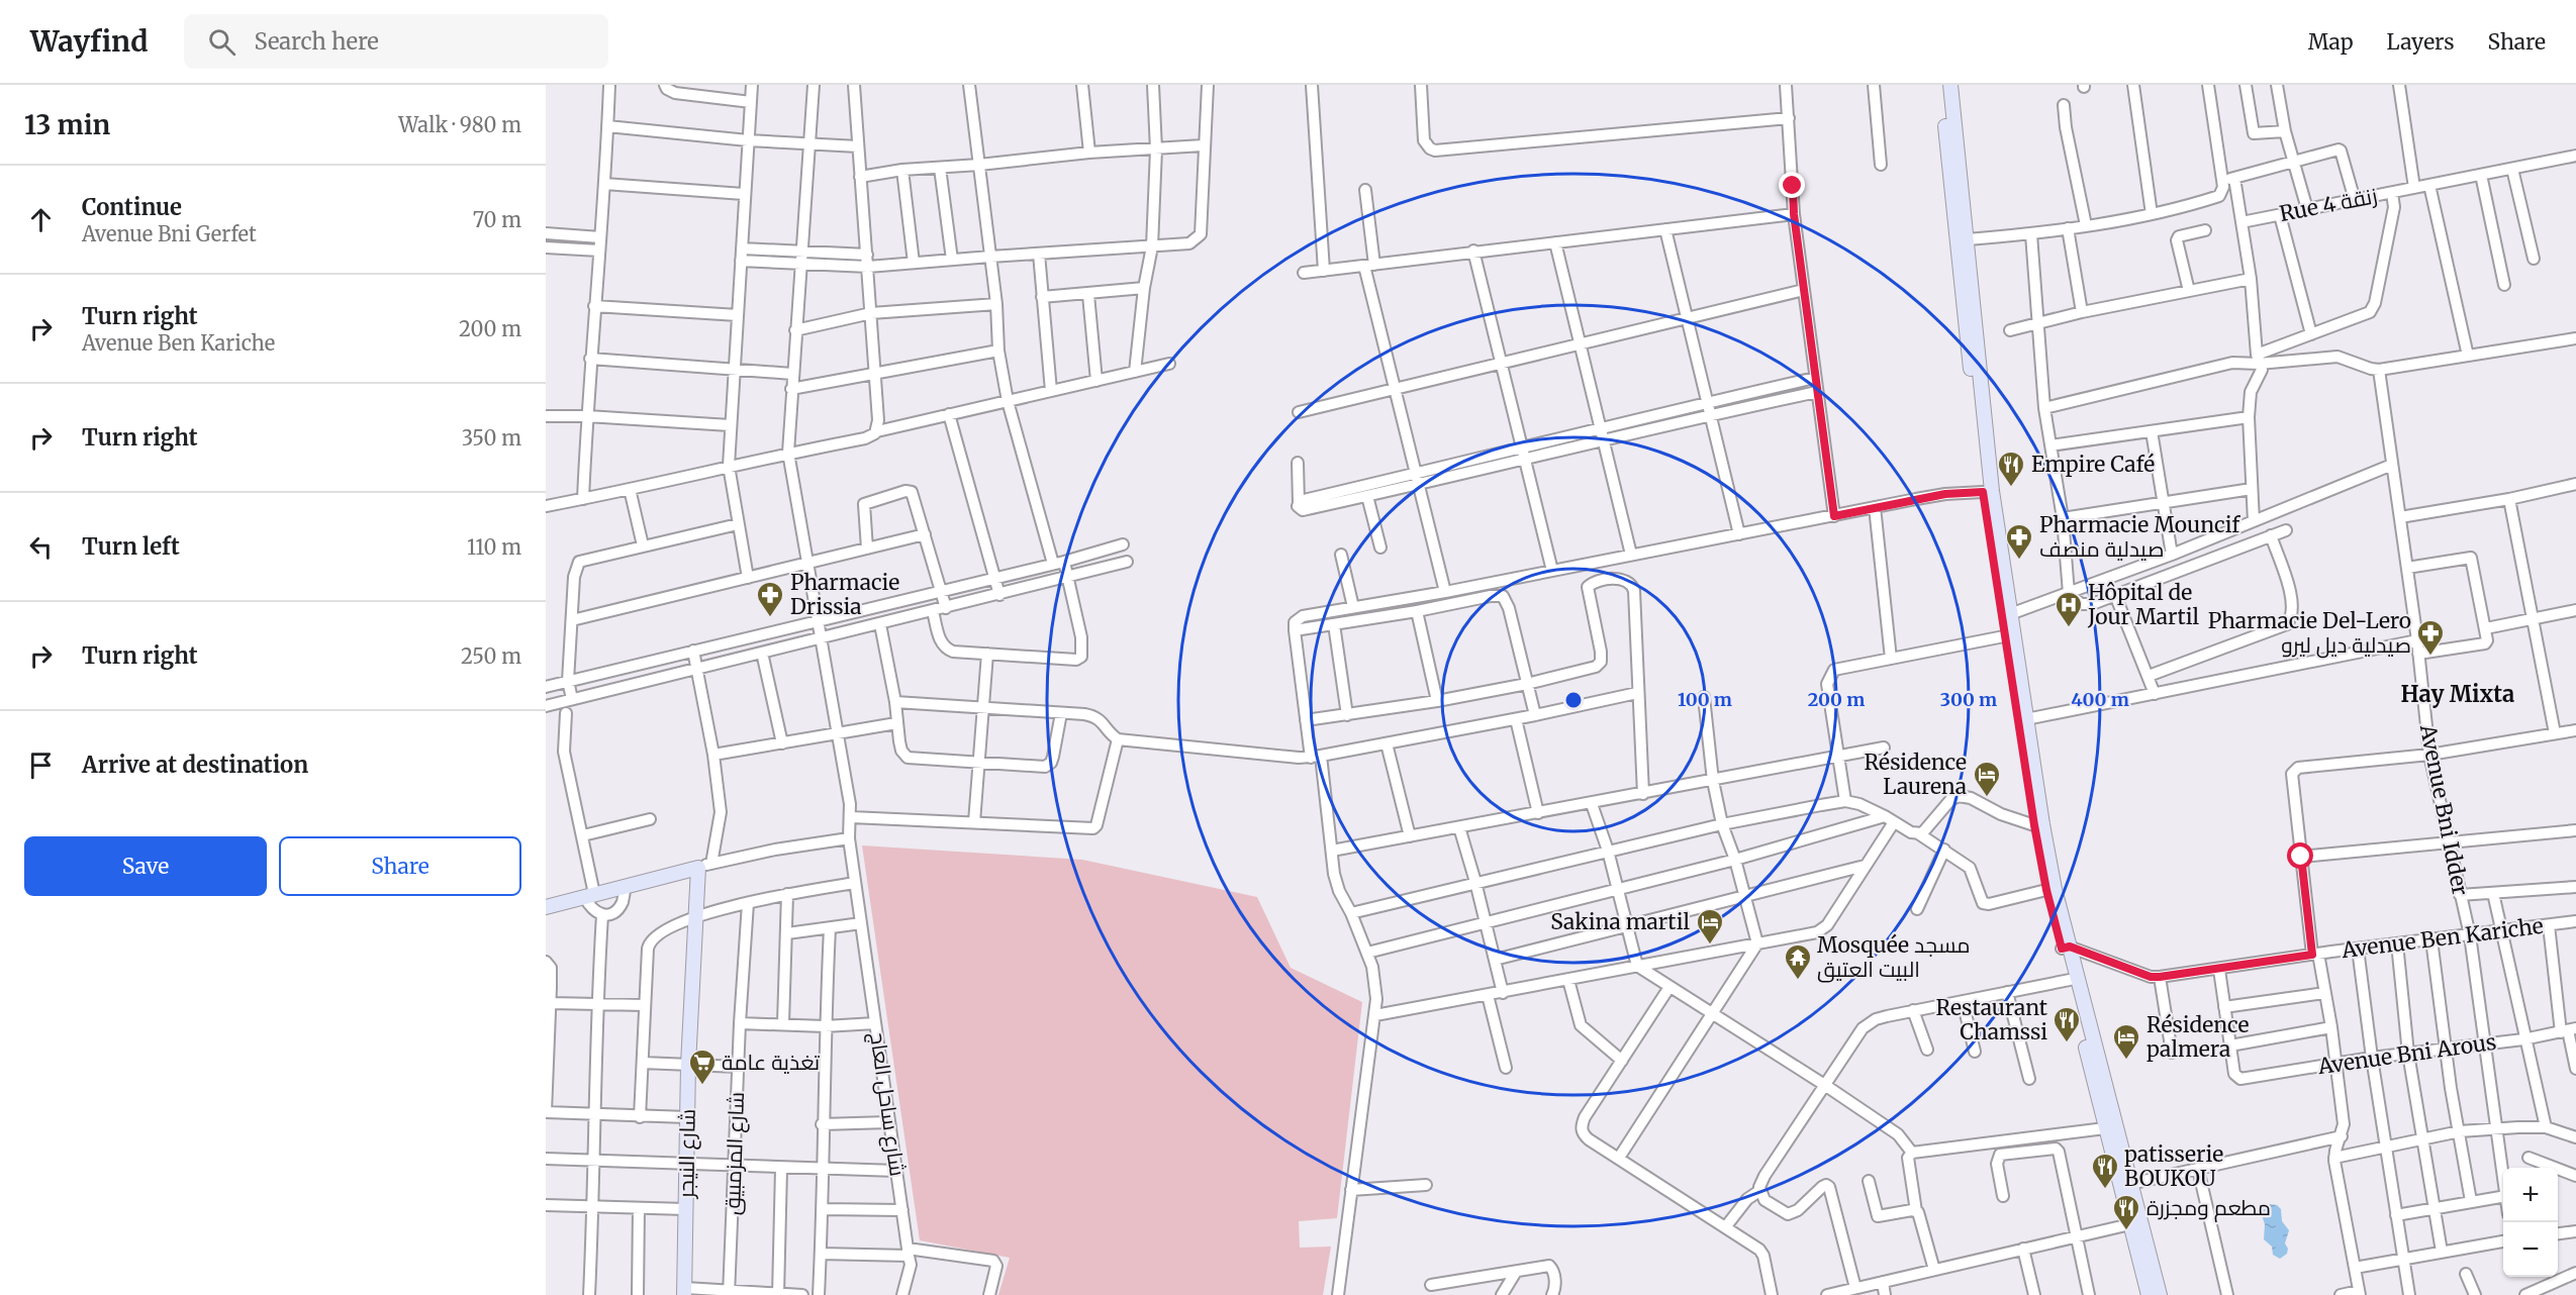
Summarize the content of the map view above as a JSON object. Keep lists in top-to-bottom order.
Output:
{
  "streets": {
    "street": [
      "Rue 4 زنقة",
      "Avenue Bni Idder",
      "Avenue Ben Kariche",
      "Avenue Bni Arous",
      "شارع ساحل العاج",
      "شارع النيجر",
      "شارع المزمبيق"
    ]
  },
  "crossings": [
    ["Avenue Bni Idder", "Avenue Ben Kariche"],
    ["Avenue Bni Idder", "Avenue Bni Arous"]
  ],
  "districts": ["Hay Mixta"],
  "places": {
    "restaurant": [
      "Empire Café",
      "Restaurant Chamssi",
      "patisserie BOUKOU",
      "مطعم ومجزرة"
    ],
    "pharmacy": ["Pharmacie Mouncif صيدلية منصف", "Pharmacie Drissia", "Pharmacie Del-Lero صيدلية ديل ليرو"],
    "hospital": ["Hôpital de Jour Martil"],
    "hotel": ["Résidence Laurena", "Sakina martil", "Résidence palmera"],
    "temple": ["Mosquée مسجد البيت العتيق"],
    "supermarket": ["تغذية عامة"]
  },
  "page": {
    "header": "Wayfind",
    "search": "Search here",
    "nav": ["Map", "Layers", "Share"],
    "heading": ["13 min", "Walk · 980 m"],
    "list": [
      ["Continue", "Avenue Bni Gerfet", "70 m"],
      ["Turn right", "Avenue Ben Kariche", "200 m"],
      ["Turn right", "350 m"],
      ["Turn left", "110 m"],
      ["Turn right", "250 m"],
      "Arrive at destination"
    ],
    "buttons": ["Save", "Share"],
    "map_buttons": ["+", "−"]
  },
  "rings": [
    "100 m",
    "200 m",
    "300 m",
    "400 m"
  ]
}
